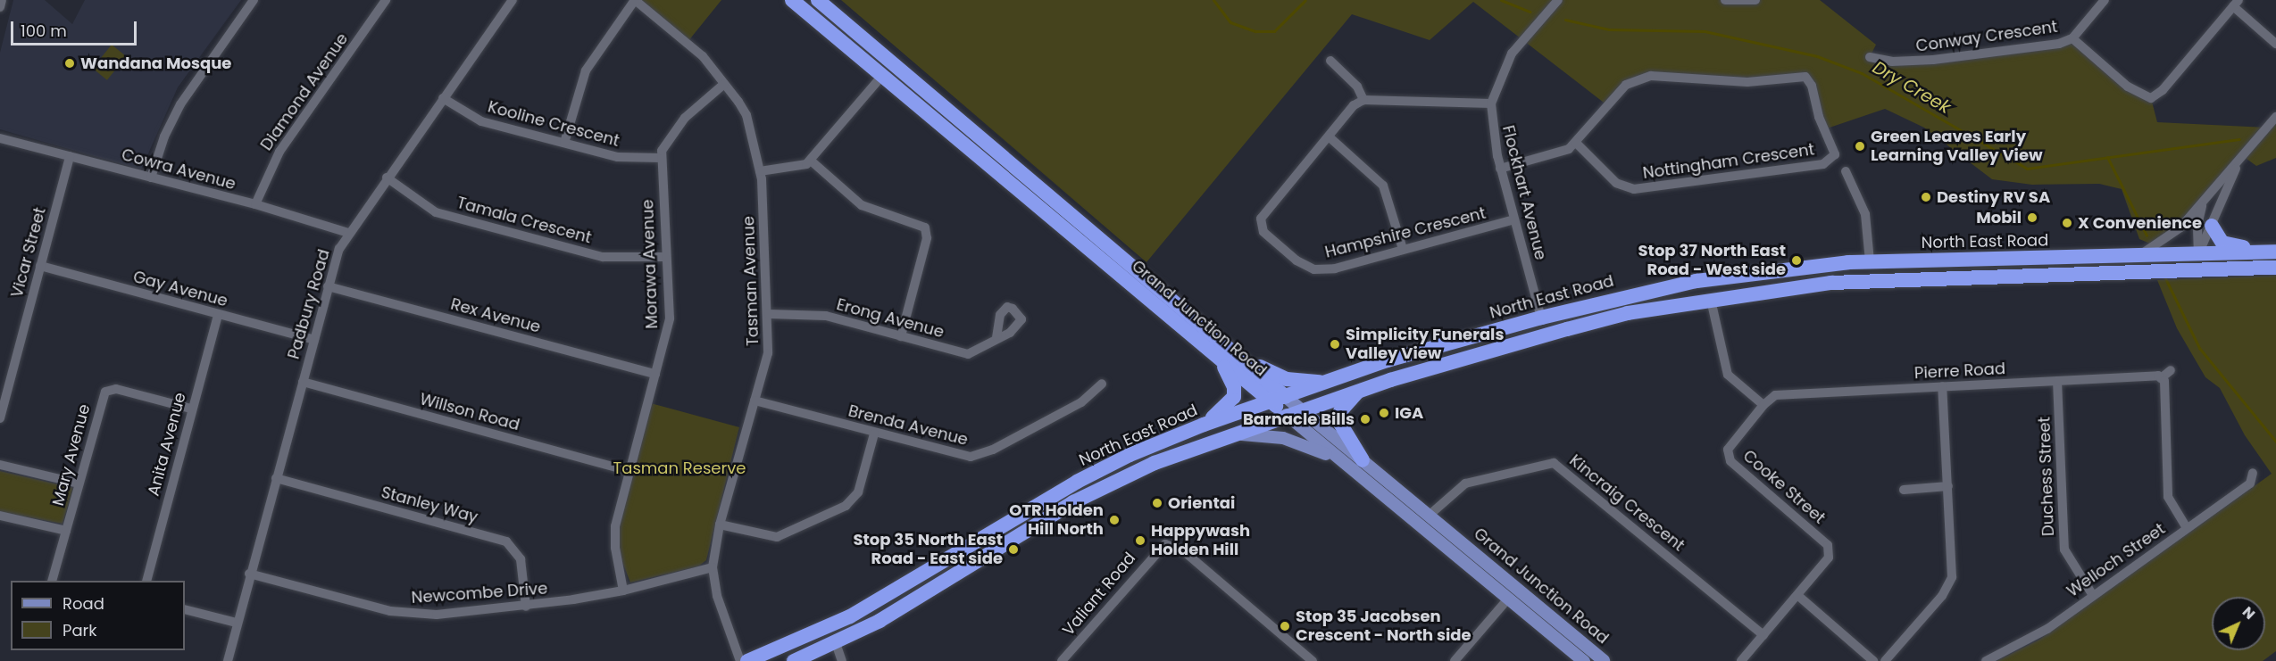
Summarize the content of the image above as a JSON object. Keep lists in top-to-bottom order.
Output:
{
  "streets": {
    "highway": ["North East Road", "Grand Junction Road"],
    "street": [
      "Conway Crescent",
      "Diamond Avenue",
      "Kooline Crescent",
      "Nottingham Crescent",
      "Cowra Avenue",
      "Flockhart Avenue",
      "Tamala Crescent",
      "Hampshire Crescent",
      "Vicar Street",
      "Morawa Avenue",
      "Tasman Avenue",
      "Gay Avenue",
      "Padbury Road",
      "Rex Avenue",
      "Erong Avenue",
      "Pierre Road",
      "Willson Road",
      "Brenda Avenue",
      "Anita Avenue",
      "Mary Avenue",
      "Duchess Street",
      "Cooke Street",
      "Kincraig Crescent",
      "Stanley Way",
      "Welloch Street",
      "Newcombe Drive",
      "Valiant Road"
    ]
  },
  "crossings": [
    ["Diamond Avenue", "Cowra Avenue"],
    ["Kooline Crescent", "Morawa Avenue"],
    ["Kooline Crescent", "Padbury Road"],
    ["Cowra Avenue", "Vicar Street"],
    ["Cowra Avenue", "Padbury Road"],
    ["Flockhart Avenue", "Hampshire Crescent"],
    ["Flockhart Avenue", "North East Road"],
    ["Tamala Crescent", "Morawa Avenue"],
    ["Tamala Crescent", "Padbury Road"],
    ["North East Road", "Grand Junction Road"],
    ["Vicar Street", "Gay Avenue"],
    ["Morawa Avenue", "Tasman Avenue"],
    ["Morawa Avenue", "Rex Avenue"],
    ["Morawa Avenue", "Willson Road"],
    ["Morawa Avenue", "Newcombe Drive"],
    ["Tasman Avenue", "Erong Avenue"],
    ["Tasman Avenue", "Brenda Avenue"],
    ["Tasman Avenue", "Newcombe Drive"],
    ["Gay Avenue", "Padbury Road"],
    ["Gay Avenue", "Anita Avenue"],
    ["Padbury Road", "Rex Avenue"],
    ["Padbury Road", "Willson Road"],
    ["Padbury Road", "Stanley Way"],
    ["Padbury Road", "Newcombe Drive"],
    ["Grand Junction Road", "Kincraig Crescent"],
    ["Pierre Road", "Duchess Street"],
    ["Pierre Road", "Cooke Street"],
    ["Anita Avenue", "Mary Avenue"],
    ["Duchess Street", "Welloch Street"],
    ["Cooke Street", "Kincraig Crescent"],
    ["Stanley Way", "Newcombe Drive"]
  ],
  "water": ["Dry Creek"],
  "parks": ["Tasman Reserve"],
  "places": [
    "Wandana Mosque",
    "Green Leaves Early Learning Valley View",
    "Destiny RV SA",
    "Mobil",
    "X Convenience",
    "Stop 37 North East Road - West side",
    "Simplicity Funerals Valley View",
    "IGA",
    "Barnacle Bills",
    "Orientai",
    "OTR Holden Hill North",
    "Happywash Holden Hill",
    "Stop 35 North East Road - East side",
    "Stop 35 Jacobsen Crescent - North side"
  ],
  "legend": ["Road", "Park"],
  "scale_bar": "100 m",
  "north": "top right"
}
